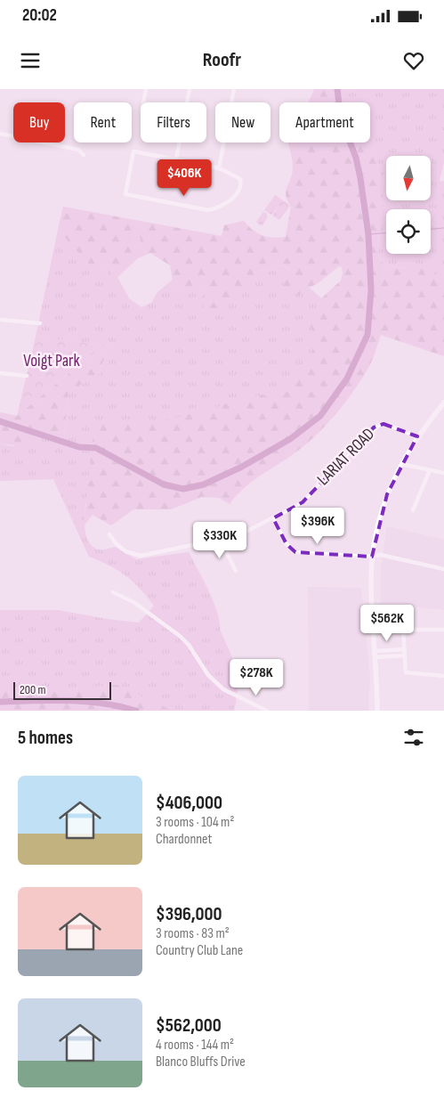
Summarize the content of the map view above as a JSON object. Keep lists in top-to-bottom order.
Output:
{
  "streets": {
    "street": ["LARIAT ROAD"]
  },
  "parks": ["Voigt Park"],
  "scale_bar": "200 m",
  "north": "bottom",
  "page": {
    "status": "20:02",
    "header": "Roofr",
    "chip": [
      "Buy",
      "Rent",
      "Filters",
      "New",
      "Apartment"
    ],
    "price": [
      "$406K",
      "$396K",
      "$330K",
      "$562K",
      "$278K"
    ],
    "scale": "200 m",
    "heading": "5 homes",
    "list": [
      {
        "name": "$406,000",
        "note": "3 rooms · 104 m² · Chardonnet"
      },
      {
        "name": "$396,000",
        "note": "3 rooms · 83 m² · Country Club Lane"
      },
      {
        "name": "$562,000",
        "note": "4 rooms · 144 m² · Blanco Bluffs Drive"
      }
    ]
  }
}
